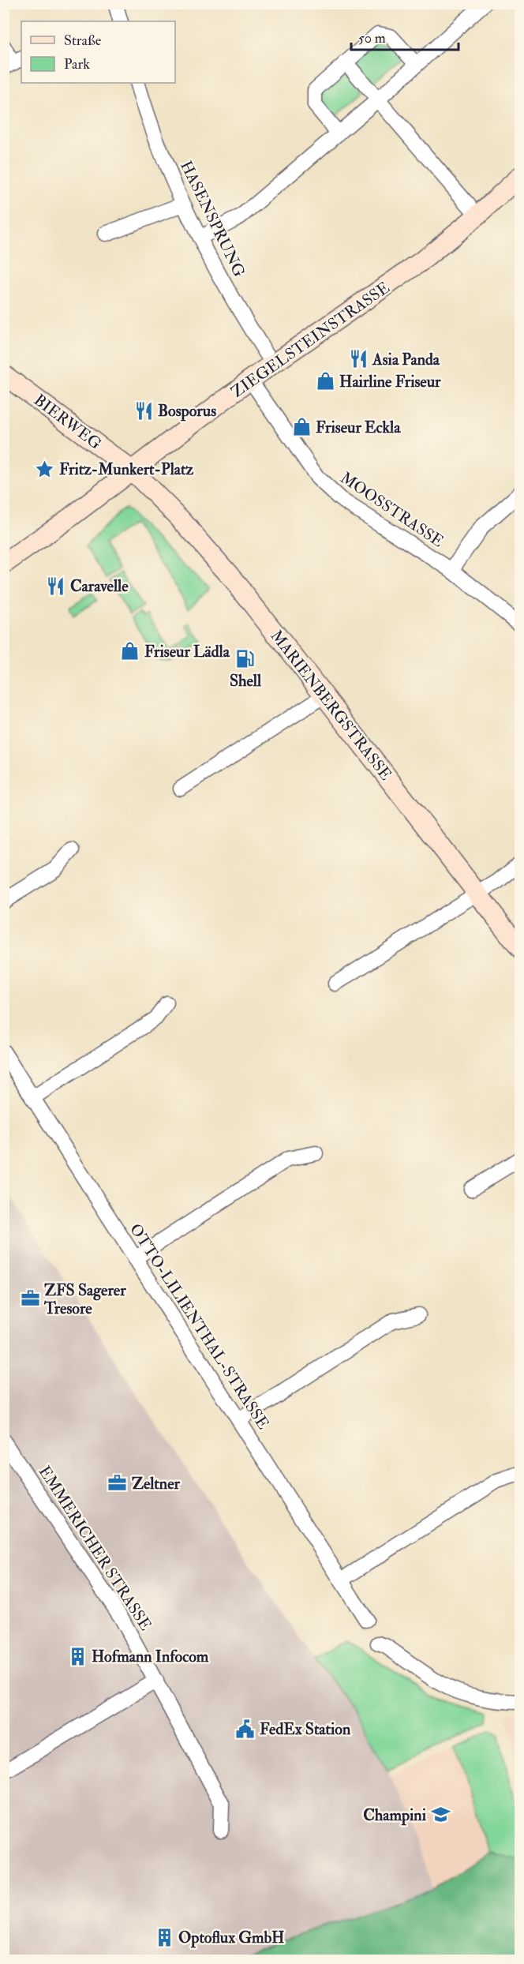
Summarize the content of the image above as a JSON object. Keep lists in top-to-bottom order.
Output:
{
  "streets": {
    "main road": ["ZIEGELSTEINSTRASSE", "BIERWEG", "MARIENBERGSTRASSE"],
    "street": [
      "HASENSPRUNG",
      "MOOSSTRASSE",
      "OTTO-LILIENTHAL-STRASSE",
      "EMMERICHER STRASSE"
    ]
  },
  "crossings": [
    ["HASENSPRUNG", "ZIEGELSTEINSTRASSE"],
    ["ZIEGELSTEINSTRASSE", "BIERWEG"],
    ["ZIEGELSTEINSTRASSE", "MOOSSTRASSE"],
    ["ZIEGELSTEINSTRASSE", "MARIENBERGSTRASSE"],
    ["BIERWEG", "MARIENBERGSTRASSE"]
  ],
  "places": {
    "restaurant": ["Asia Panda", "Bosporus", "Caravelle"],
    "shop": ["Hairline Friseur", "Friseur Eckla", "Friseur Lädla"],
    "place": ["Fritz-Munkert-Platz"],
    "fuel station": ["Shell"],
    "office": ["ZFS Sagerer Tresore", "Zeltner"],
    "building": ["Hofmann Infocom", "Optoflux GmbH"],
    "public building": ["FedEx Station"],
    "school or university": ["Champini"]
  },
  "legend": ["Straße", "Park"],
  "scale_bar": "50 m"
}
